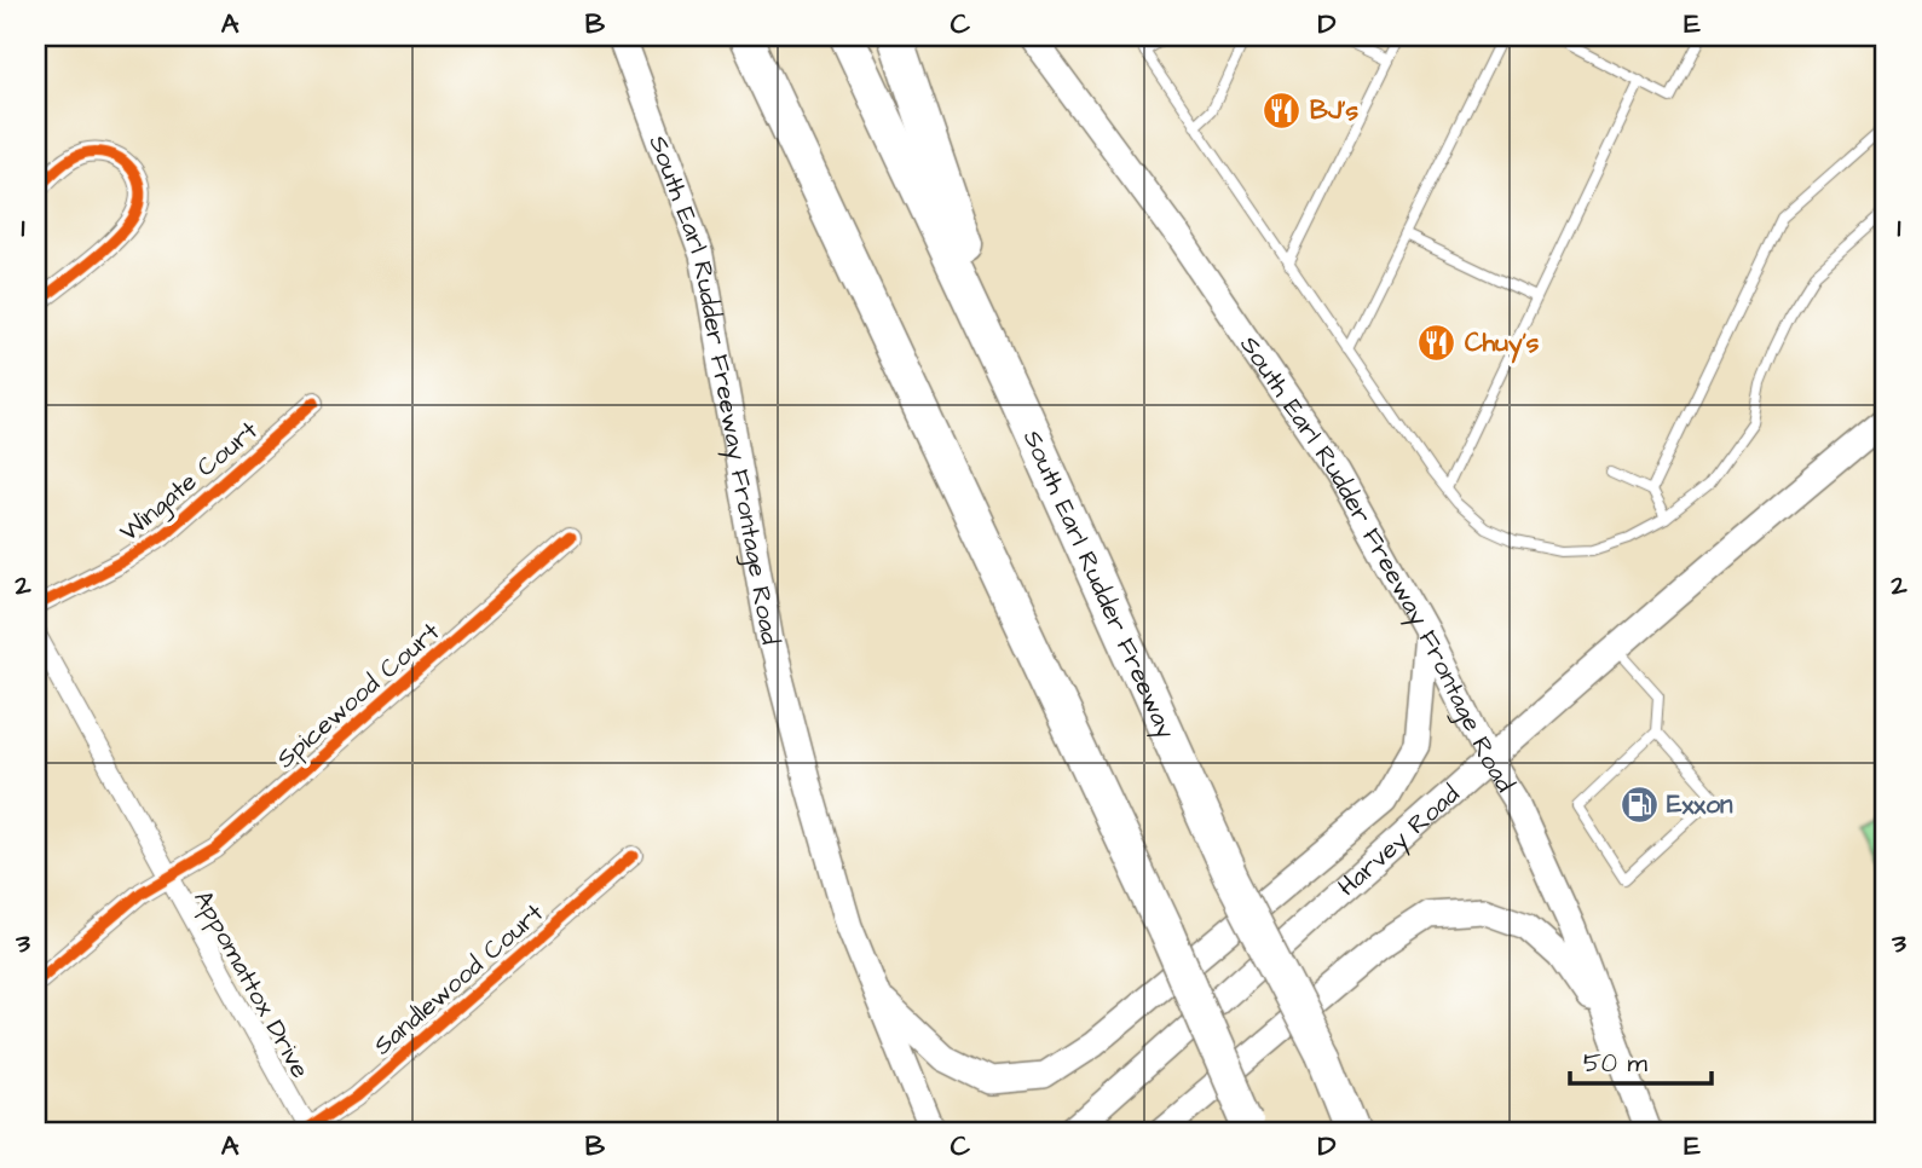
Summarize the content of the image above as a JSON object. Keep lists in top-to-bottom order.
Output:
{
  "streets": {
    "highway": ["South Earl Rudder Freeway"],
    "main road": ["South Earl Rudder Freeway Frontage Road", "Harvey Road"],
    "street": [
      "Wingate Court",
      "Spicewood Court",
      "Sandlewood Court",
      "Appomattox Drive"
    ]
  },
  "crossings": [
    ["South Earl Rudder Freeway Frontage Road", "Harvey Road"],
    ["Spicewood Court", "Appomattox Drive"],
    ["Sandlewood Court", "Appomattox Drive"]
  ],
  "places": {
    "restaurant": ["BJ's", "Chuy's"],
    "fuel station": ["Exxon"]
  },
  "scale_bar": "50 m",
  "grid": {
    "columns": [
      "A",
      "B",
      "C",
      "D",
      "E"
    ],
    "rows": ["1", "2", "3"]
  }
}
